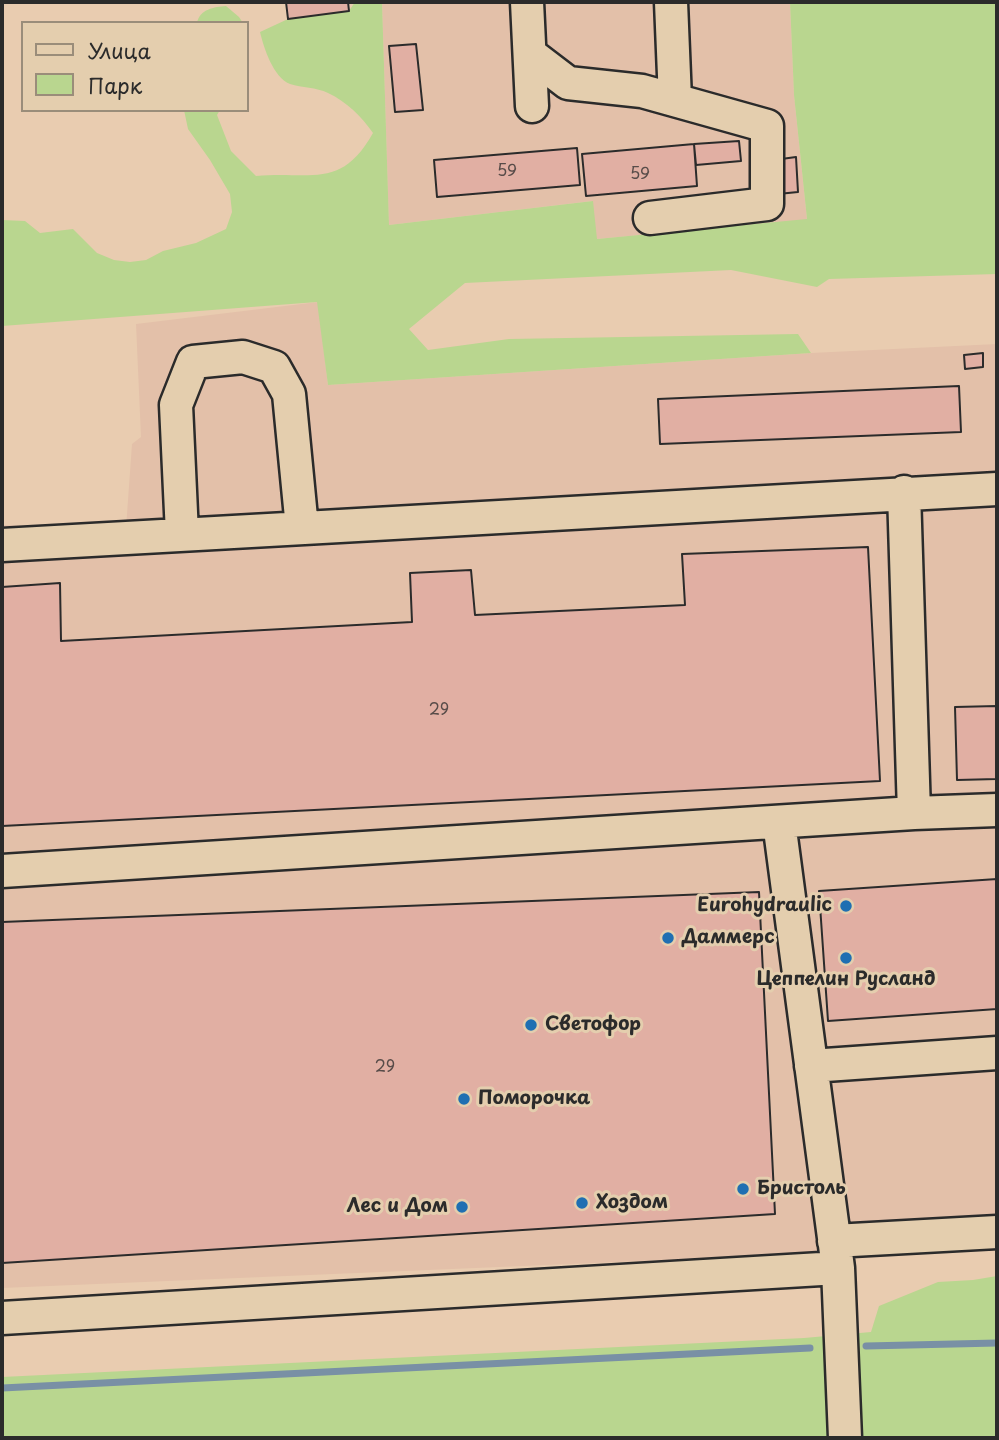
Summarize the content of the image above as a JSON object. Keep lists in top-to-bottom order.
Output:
{
  "places": [
    "Eurohydraulic",
    "Даммерс",
    "Цеппелин Русланд",
    "Светофор",
    "Поморочка",
    "Бристоль",
    "Хоздом",
    "Лес и Дом"
  ],
  "house_numbers": [
    "59",
    "59",
    "29",
    "29"
  ],
  "legend": ["Улица", "Парк"]
}
